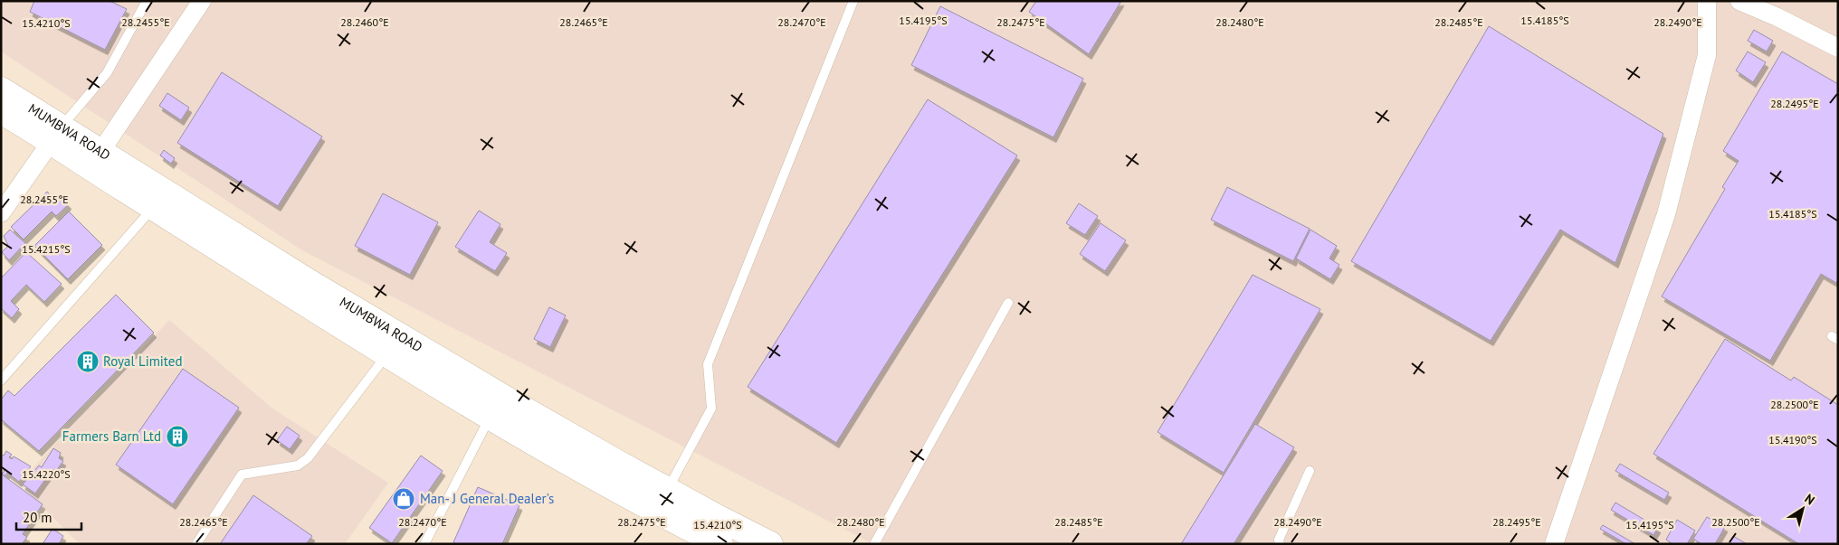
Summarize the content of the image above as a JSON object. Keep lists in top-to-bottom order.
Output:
{
  "streets": {
    "main road": ["MUMBWA ROAD"]
  },
  "places": {
    "building": ["Royal Limited", "Farmers Barn Ltd"],
    "shop": ["Man- J General Dealer's"]
  },
  "scale_bar": "20 m",
  "north": "top right",
  "coordinates": [
    "15.4195°S",
    "15.4185°S",
    "28.2455°E",
    "28.2460°E",
    "28.2465°E",
    "28.2470°E",
    "28.2475°E",
    "28.2480°E",
    "28.2485°E",
    "28.2490°E",
    "15.4210°S",
    "28.2495°E",
    "15.4215°S",
    "28.2500°E",
    "15.4190°S",
    "15.4220°S"
  ]
}
